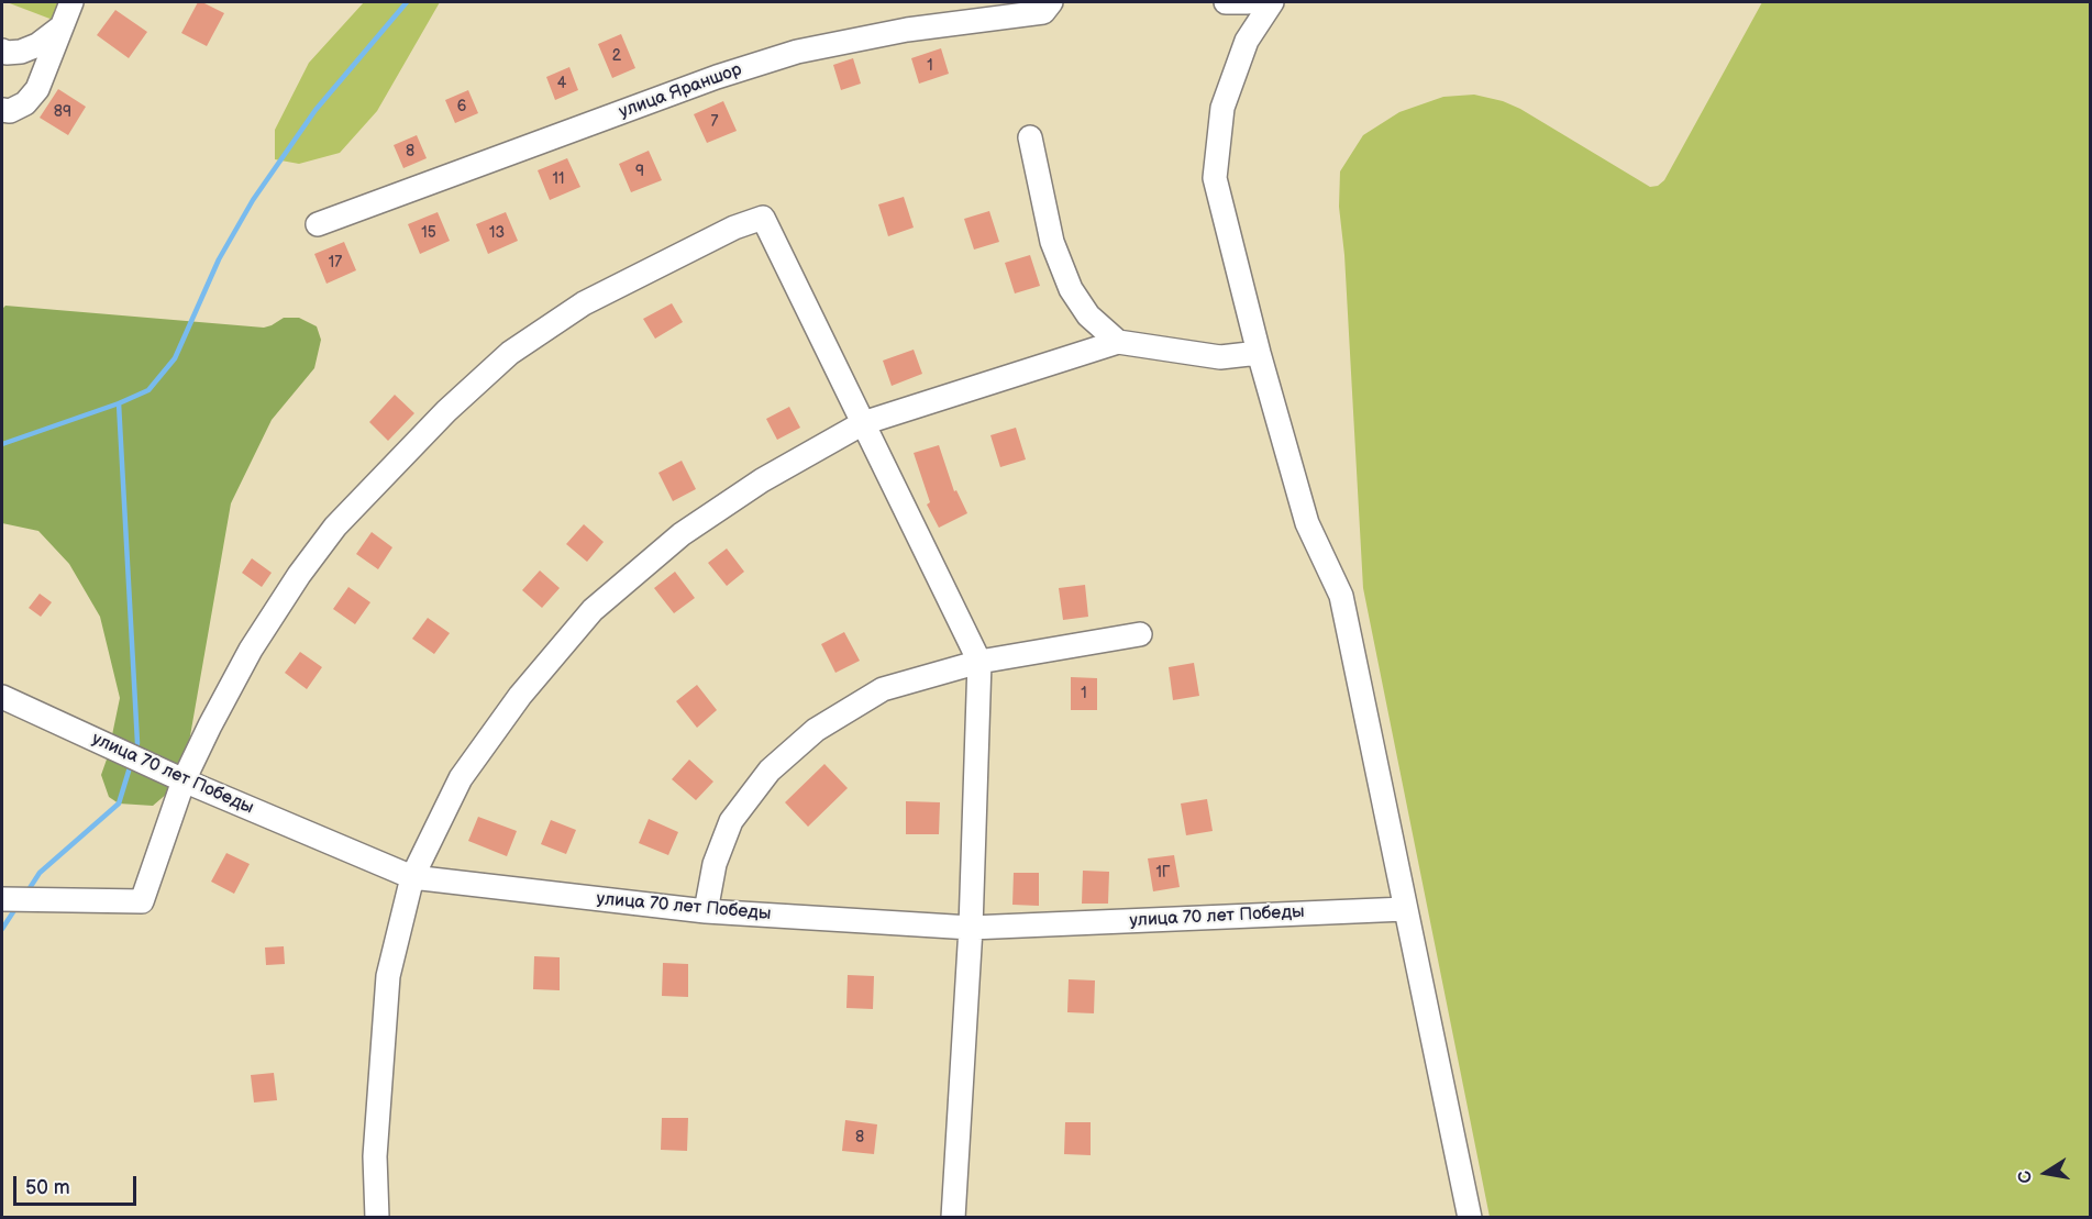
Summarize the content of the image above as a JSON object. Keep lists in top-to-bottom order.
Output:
{
  "streets": {
    "street": ["улица Яраншор", "улица 70 лет Победы"]
  },
  "house_numbers": [
    "2",
    "1",
    "4",
    "6",
    "89",
    "7",
    "8",
    "9",
    "11",
    "15",
    "13",
    "17",
    "1",
    "1Г",
    "8"
  ],
  "scale_bar": "50 m",
  "north": "left"
}
